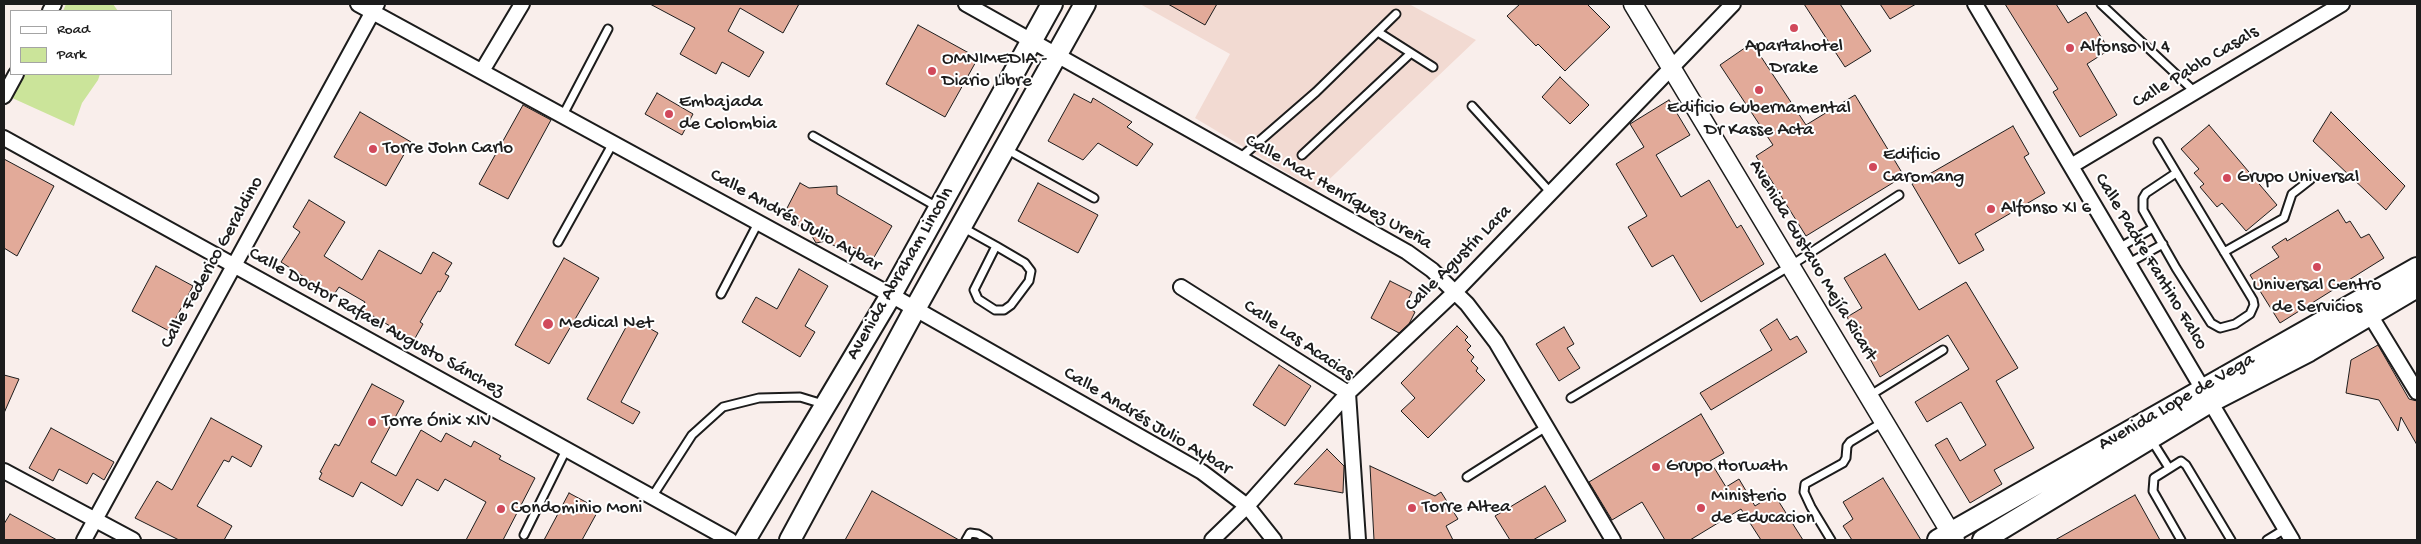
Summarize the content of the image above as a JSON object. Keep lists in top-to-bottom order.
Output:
{
  "streets": {
    "main road": ["Avenida Abraham Lincoln", "Avenida Lope de Vega"],
    "street": [
      "Calle Pablo Casals",
      "Calle Max Henríquez Ureña",
      "Calle Andrés Julio Aybar",
      "Calle Agustín Lara",
      "Avenida Gustavo Mejía Ricart",
      "Calle Padre Fantino Falco",
      "Calle Federico Geraldino",
      "Calle Doctor Rafael Augusto Sánchez",
      "Calle Las Acacias"
    ]
  },
  "crossings": [
    ["Calle Pablo Casals", "Calle Padre Fantino Falco"],
    ["Calle Max Henríquez Ureña", "Calle Agustín Lara"],
    ["Calle Max Henríquez Ureña", "Avenida Abraham Lincoln"],
    ["Calle Andrés Julio Aybar", "Calle Agustín Lara"],
    ["Calle Andrés Julio Aybar", "Calle Federico Geraldino"],
    ["Calle Andrés Julio Aybar", "Avenida Abraham Lincoln"],
    ["Calle Agustín Lara", "Avenida Gustavo Mejía Ricart"],
    ["Calle Agustín Lara", "Calle Las Acacias"],
    ["Avenida Gustavo Mejía Ricart", "Avenida Lope de Vega"],
    ["Calle Padre Fantino Falco", "Avenida Lope de Vega"],
    ["Calle Federico Geraldino", "Calle Doctor Rafael Augusto Sánchez"]
  ],
  "places": [
    "Apartahotel Drake",
    "Alfonso IV 4",
    "OMNIMEDIA - Diario Libre",
    "Edificio Gubernamental Dr Kasse Acta",
    "Embajada de Colombia",
    "Torre John Carlo",
    "Edificio Caromang",
    "Grupo Universal",
    "Alfonso XI 6",
    "Universal Centro de Servicios",
    "Medical Net",
    "Torre Ónix XIV",
    "Grupo Horwath",
    "Torre Altea",
    "Ministerio de Educacion",
    "Condominio Moni"
  ],
  "legend": ["Road", "Park"]
}
